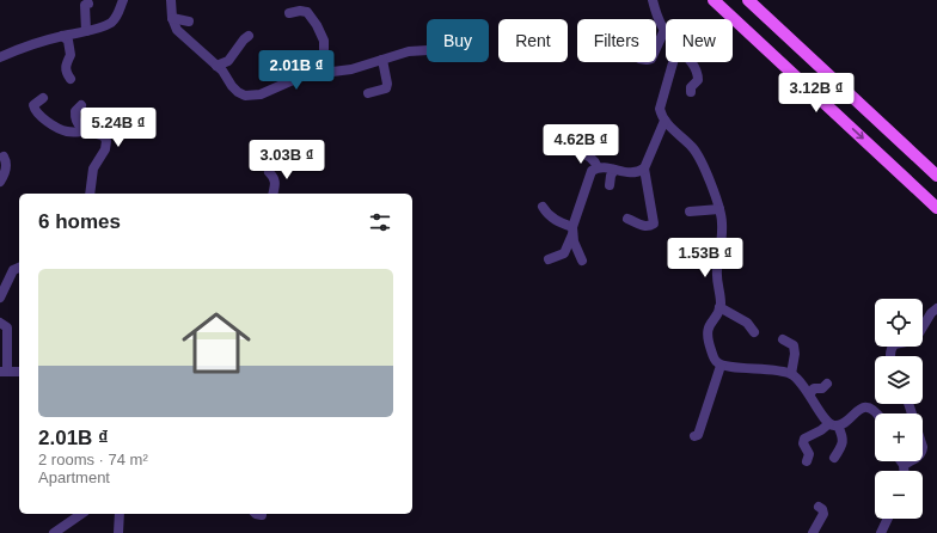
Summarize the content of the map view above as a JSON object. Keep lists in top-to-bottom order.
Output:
{
  "page": {
    "chip": [
      "Buy",
      "Rent",
      "Filters",
      "New"
    ],
    "price": [
      "2.01B ₫",
      "3.12B ₫",
      "5.24B ₫",
      "4.62B ₫",
      "3.03B ₫",
      "1.53B ₫"
    ],
    "heading": "6 homes",
    "list": [
      {
        "name": "2.01B ₫",
        "note": "2 rooms · 74 m² · Apartment"
      }
    ],
    "map_buttons": ["+", "−"]
  }
}
